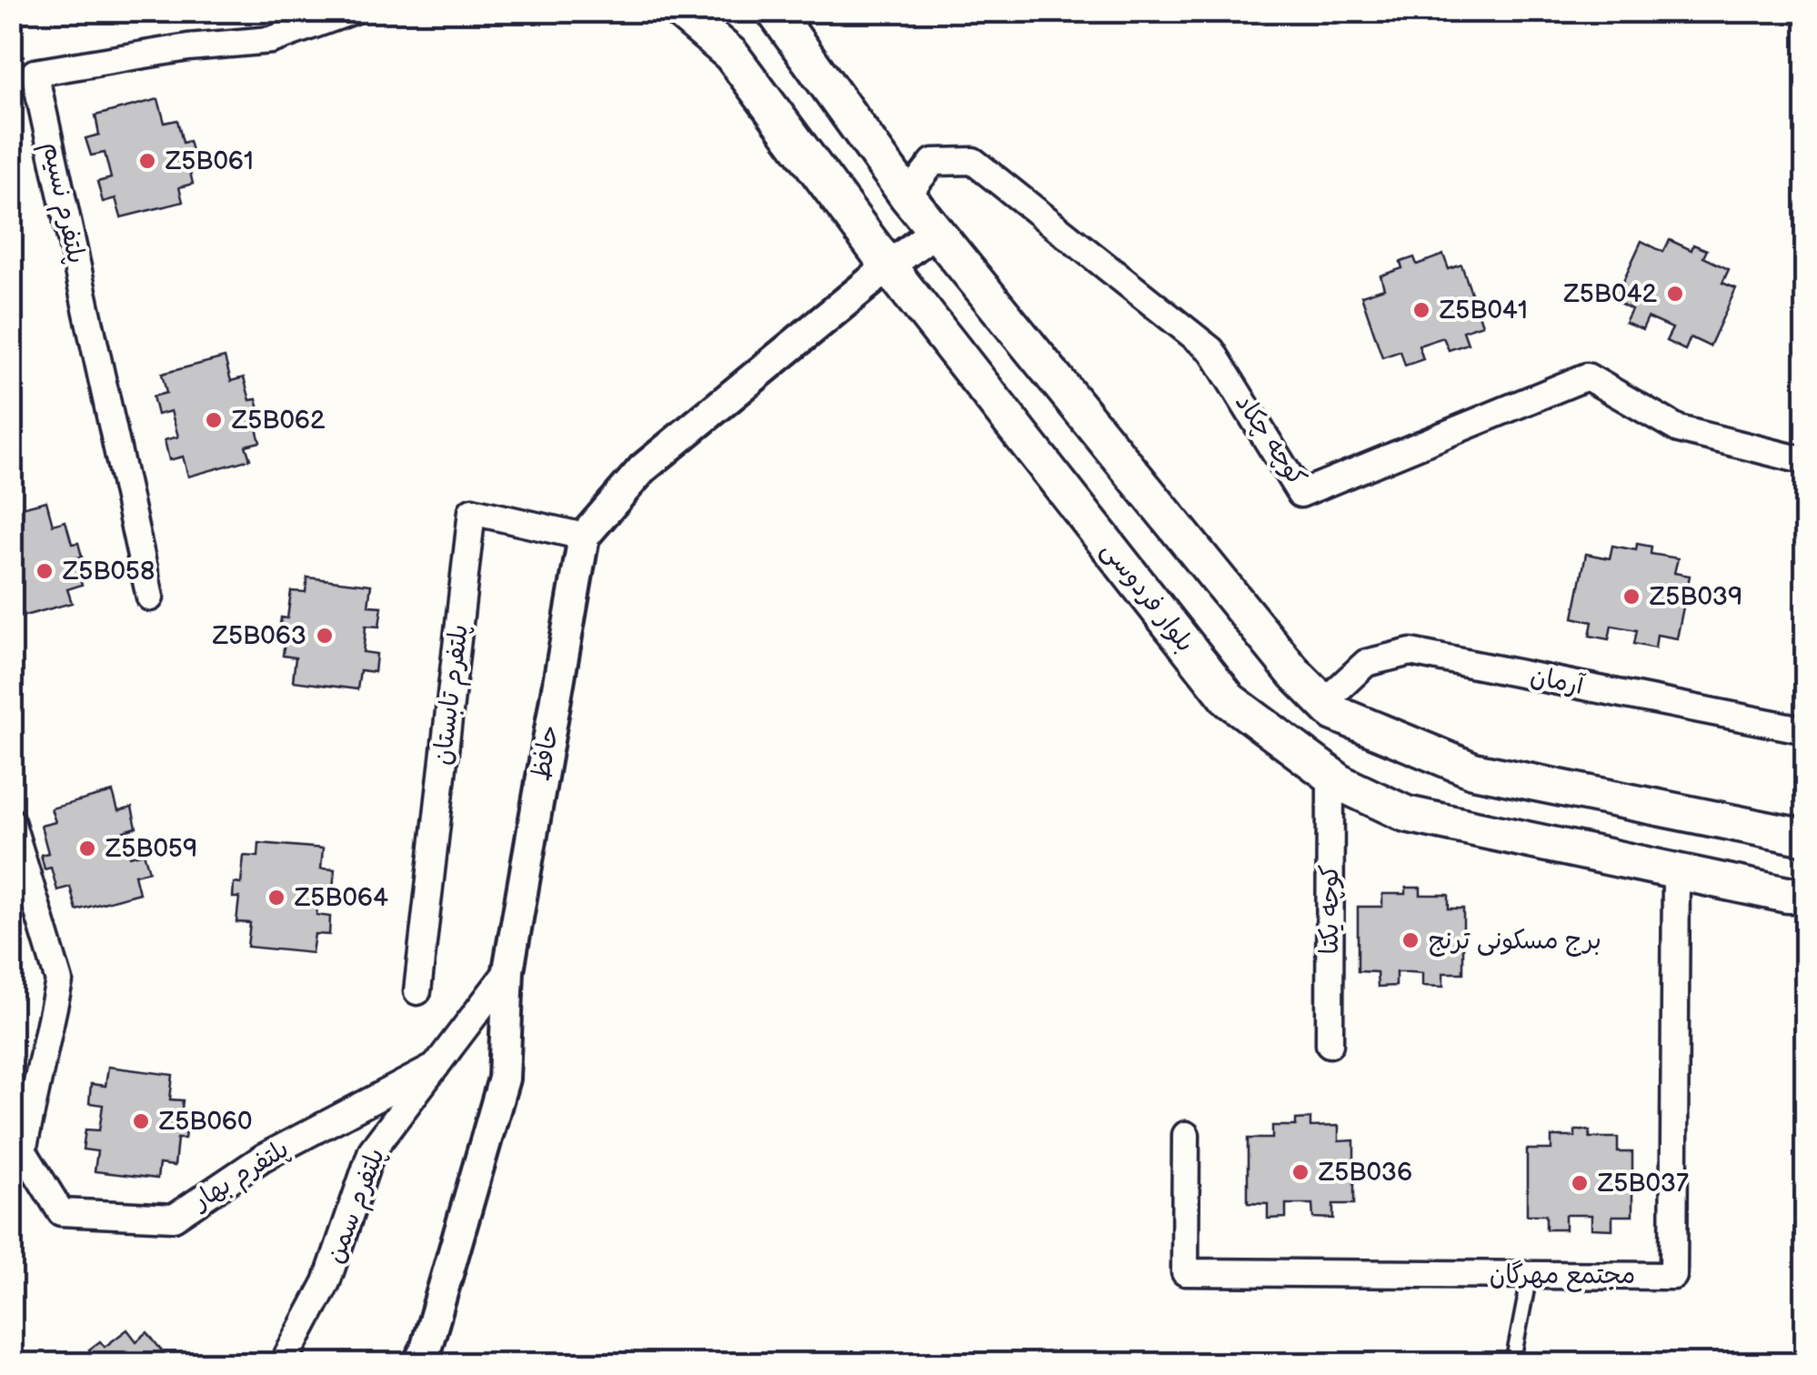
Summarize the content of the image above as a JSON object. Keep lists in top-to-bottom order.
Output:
{
  "streets": {
    "main road": ["بلوار فردوسی"],
    "street": [
      "پلتفرم نسیم",
      "کوچه چکاد",
      "آرمان",
      "پلتفرم تابستان",
      "حافظ",
      "کوچه یکتا",
      "پلتفرم بهار",
      "پلتفرم سمن",
      "مجتمع مهرگان"
    ]
  },
  "crossings": [
    ["بلوار فردوسی", "کوچه یکتا"],
    ["بلوار فردوسی", "مجتمع مهرگان"],
    ["پلتفرم تابستان", "حافظ"],
    ["حافظ", "پلتفرم سمن"],
    ["پلتفرم بهار", "پلتفرم سمن"]
  ],
  "places": [
    "Z5B061",
    "Z5B042",
    "Z5B041",
    "Z5B062",
    "Z5B058",
    "Z5B039",
    "Z5B063",
    "Z5B059",
    "Z5B064",
    "برج مسکونی ترنج",
    "Z5B060",
    "Z5B036",
    "Z5B037"
  ]
}
